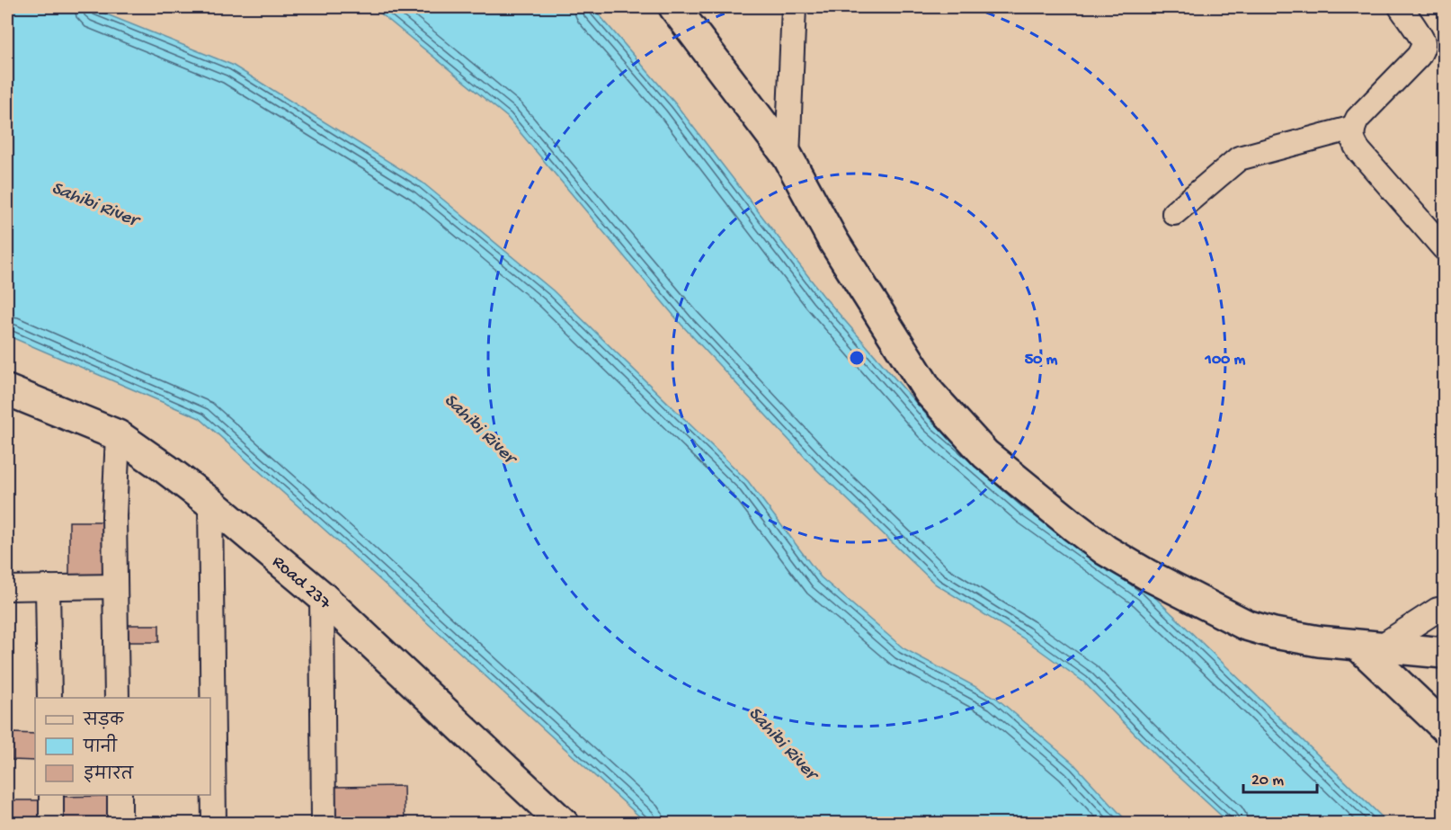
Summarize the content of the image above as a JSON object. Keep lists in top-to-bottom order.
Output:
{
  "streets": {
    "street": ["Road 237"]
  },
  "water": ["Sahibi River"],
  "legend": ["सड़क", "पानी", "इमारत"],
  "scale_bar": "20 m",
  "rings": ["50 m", "100 m"]
}
